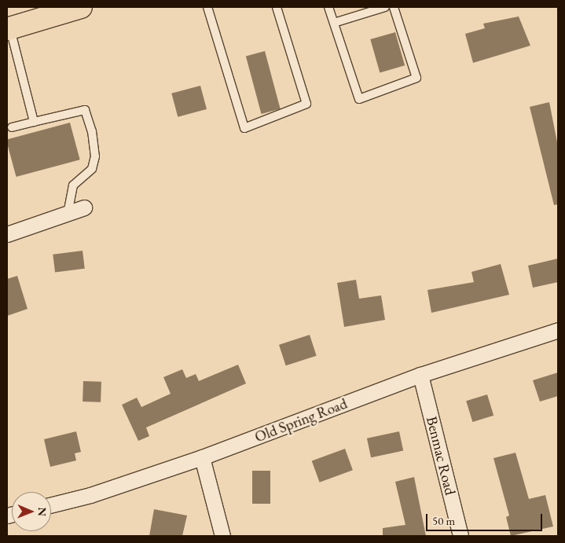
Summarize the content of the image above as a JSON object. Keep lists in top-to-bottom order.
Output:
{
  "streets": {
    "street": ["Old Spring Road", "Benmac Road"]
  },
  "crossings": [
    ["Old Spring Road", "Benmac Road"]
  ],
  "scale_bar": "50 m",
  "north": "right"
}
